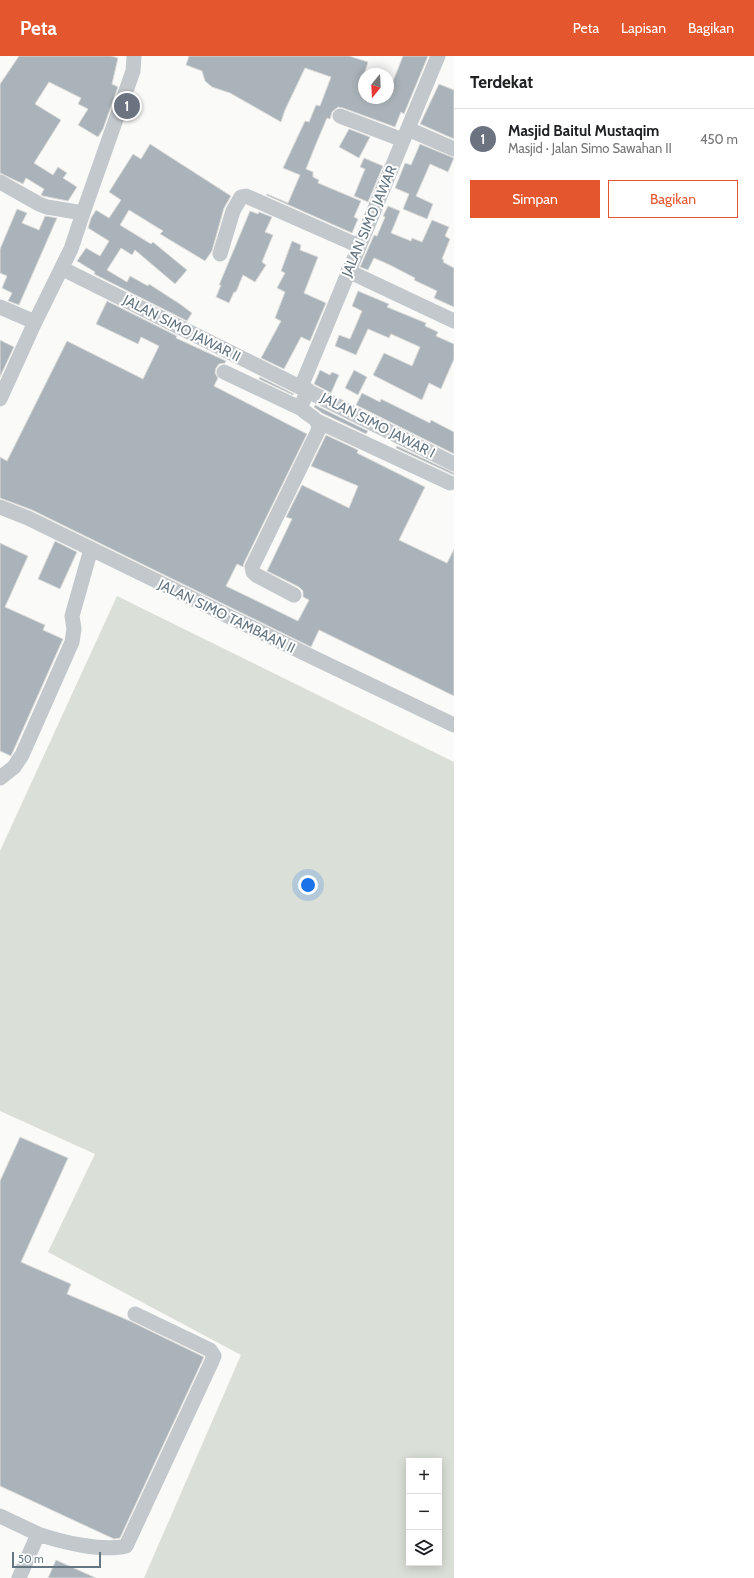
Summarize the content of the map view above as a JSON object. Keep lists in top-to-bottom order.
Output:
{
  "streets": {
    "street": [
      "JALAN SIMO JAWAR",
      "JALAN SIMO JAWAR II",
      "JALAN SIMO JAWAR I",
      "JALAN SIMO TAMBAAN II"
    ]
  },
  "crossings": [
    ["JALAN SIMO JAWAR", "JALAN SIMO JAWAR II"],
    ["JALAN SIMO JAWAR", "JALAN SIMO JAWAR I"],
    ["JALAN SIMO JAWAR II", "JALAN SIMO JAWAR I"]
  ],
  "scale_bar": "50 m",
  "north": "bottom",
  "page": {
    "header": "Peta",
    "nav": ["Peta", "Lapisan", "Bagikan"],
    "heading": "Terdekat",
    "pins": "1",
    "list": [
      {
        "mark": "1",
        "name": "Masjid Baitul Mustaqim",
        "note": "Masjid · Jalan Simo Sawahan II",
        "value": "450 m"
      }
    ],
    "buttons": ["Simpan", "Bagikan"],
    "map_buttons": ["+", "−"],
    "scale": "50 m"
  }
}
